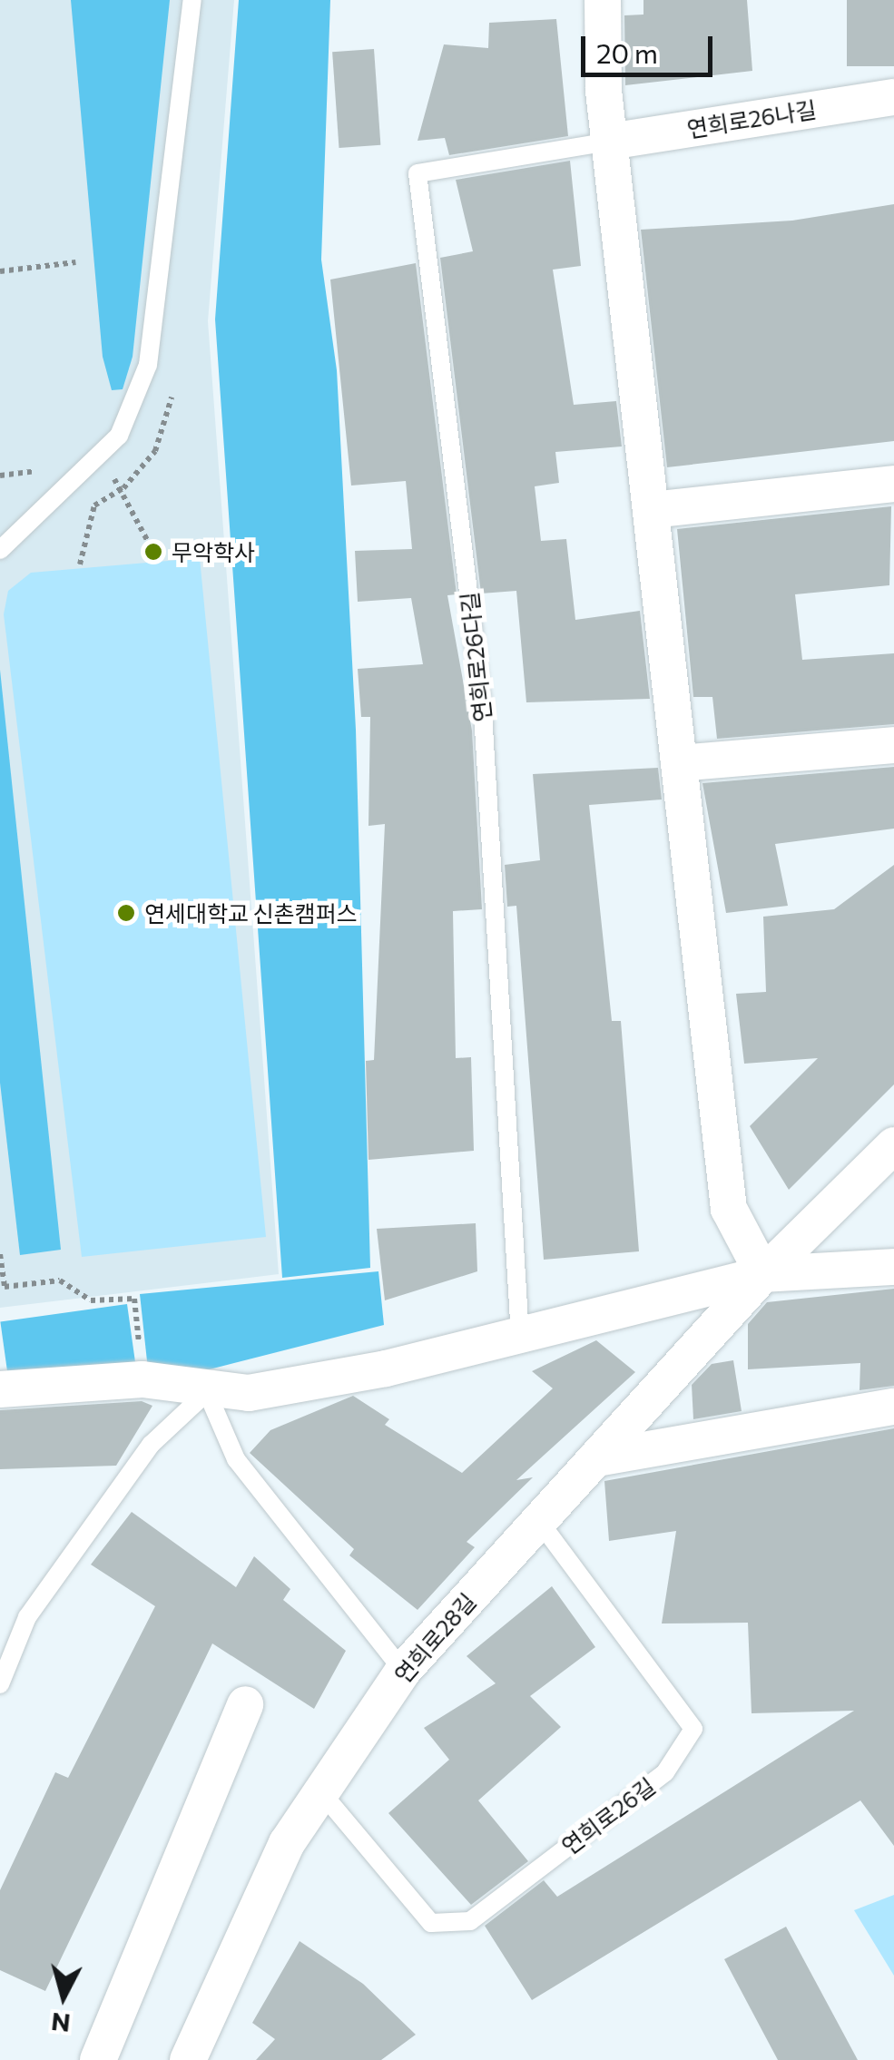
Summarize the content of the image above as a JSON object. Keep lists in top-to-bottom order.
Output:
{
  "streets": {
    "street": ["연희로26나길", "연희로28길"],
    "lane": ["연희로26다길", "연희로26길"]
  },
  "crossings": [
    ["연희로26나길", "연희로26다길"],
    ["연희로28길", "연희로26길"]
  ],
  "places": ["무악학사", "연세대학교 신촌캠퍼스"],
  "scale_bar": "20 m",
  "north": "bottom"
}
